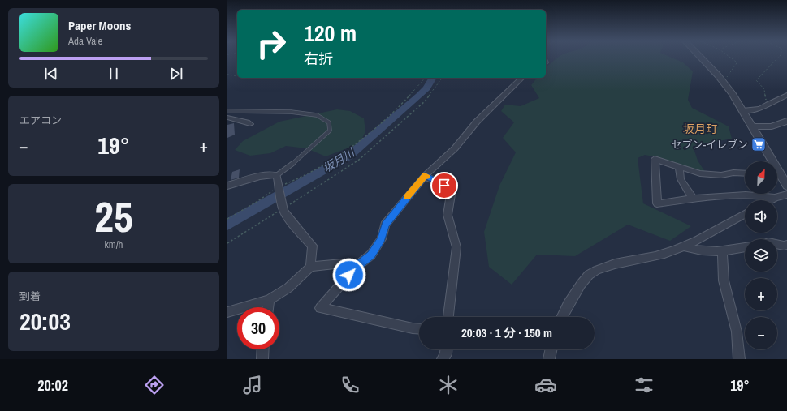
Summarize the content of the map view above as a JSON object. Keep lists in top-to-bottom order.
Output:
{
  "districts": ["坂月町"],
  "water": ["坂月川"],
  "places": {
    "supermarket": ["セブン-イレブン"]
  },
  "north": "top right",
  "page": {
    "turn": ["120 m", "右折"],
    "song": ["Paper Moons", "Ada Vale"],
    "tile": [
      "エアコン",
      ["25", "km/h"],
      ["到着", "20:03"]
    ],
    "heat": ["−", "19°", "+"],
    "map_buttons": ["+", "−"],
    "limit": "30",
    "trip": "20:03 · 1 分 · 150 m",
    "tabs": ["20:02", "19°"]
  }
}
